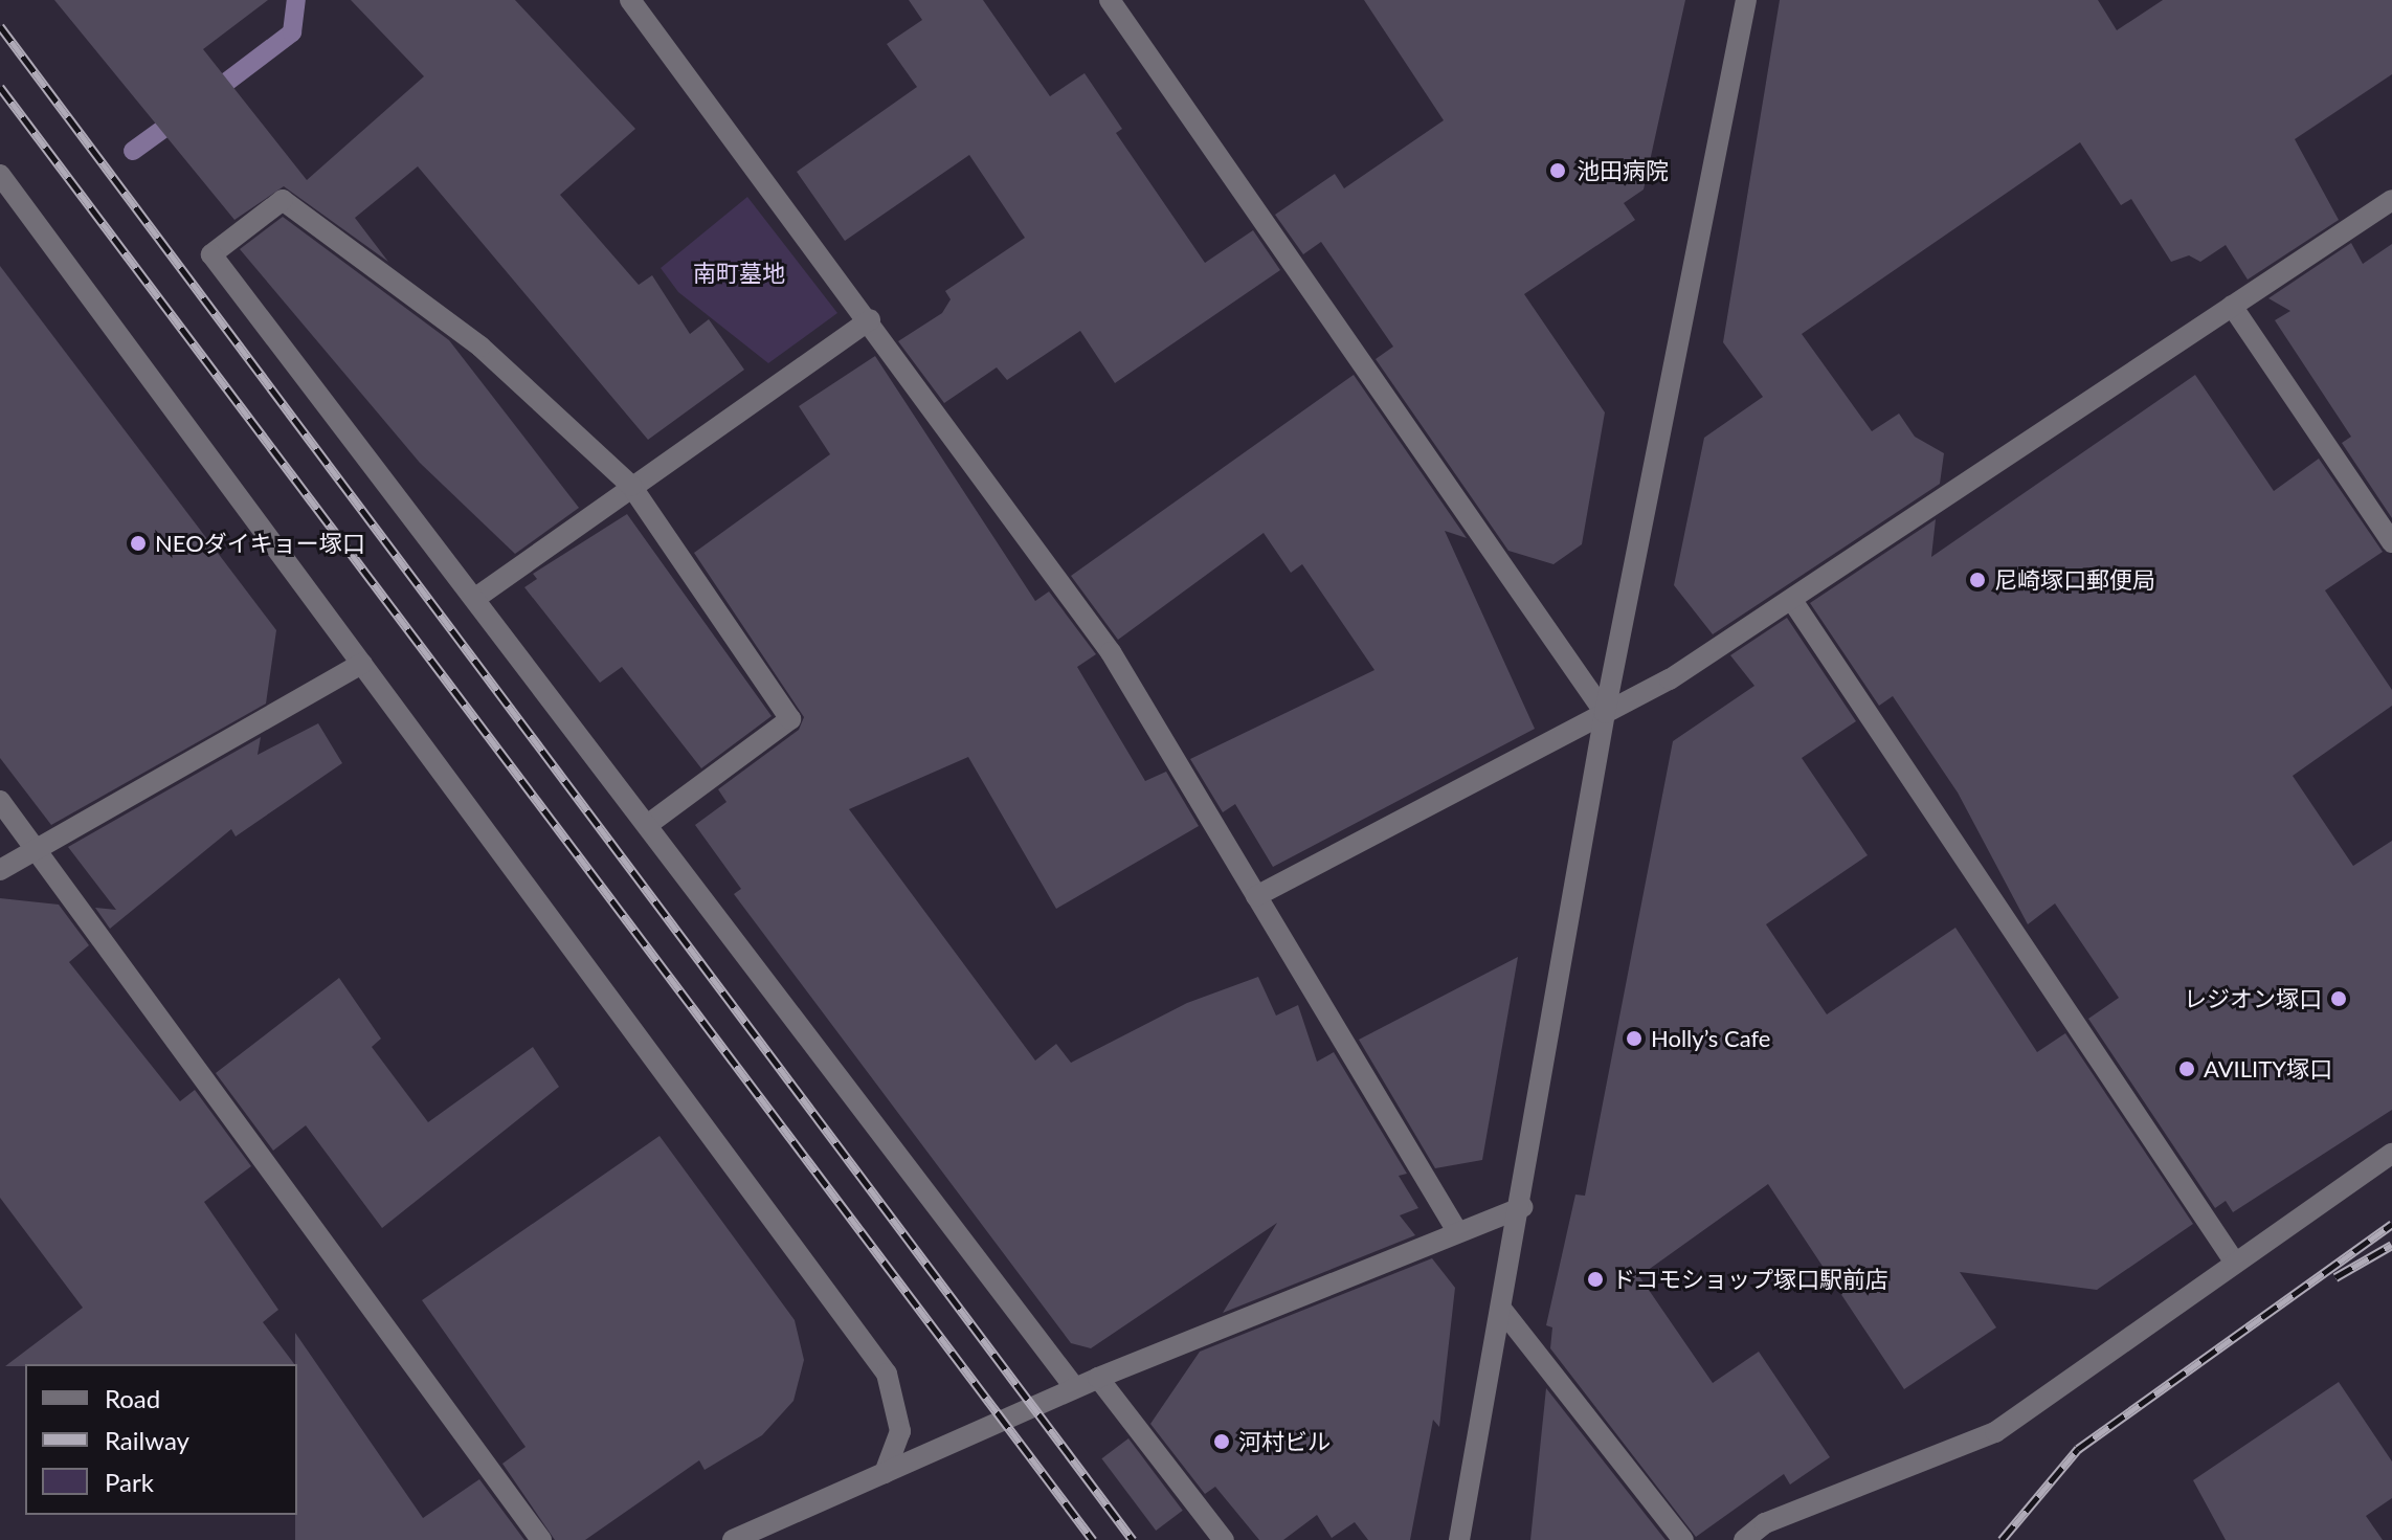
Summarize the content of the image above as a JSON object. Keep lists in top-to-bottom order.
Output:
{
  "parks": ["南町墓地"],
  "places": [
    "池田病院",
    "NEOダイキョー塚口",
    "尼崎塚口郵便局",
    "レジオン塚口",
    "Holly’s Cafe",
    "AVILITY塚口",
    "ドコモショップ塚口駅前店",
    "河村ビル"
  ],
  "legend": ["Road", "Railway", "Park"]
}
